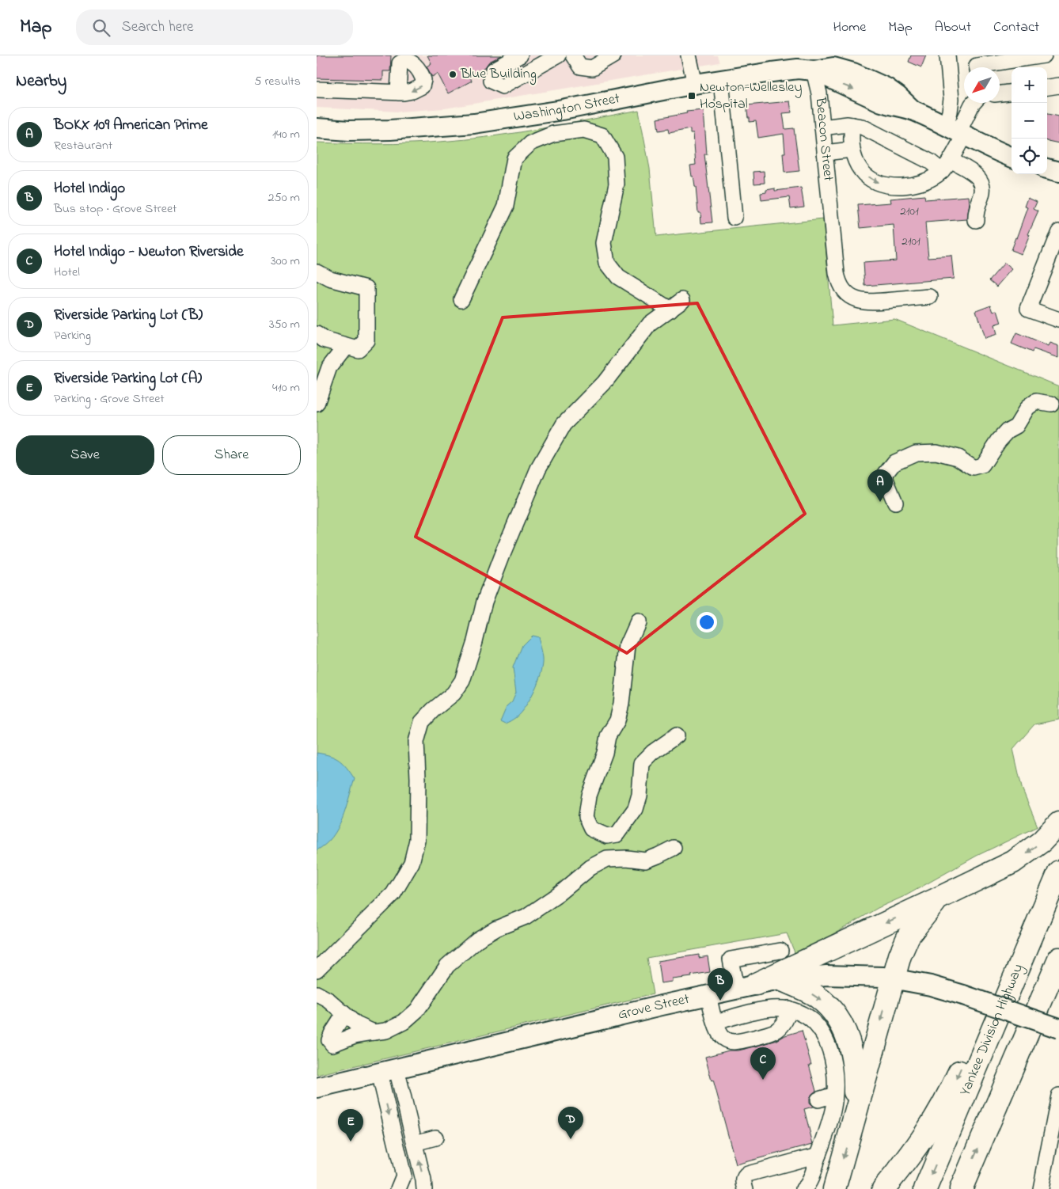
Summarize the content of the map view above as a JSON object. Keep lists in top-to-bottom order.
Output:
{
  "streets": {
    "highway": ["Yankee Division Highway"],
    "main road": ["Washington Street", "Grove Street"],
    "street": ["Beacon Street"]
  },
  "crossings": [
    ["Washington Street", "Beacon Street"]
  ],
  "places": {
    "other": ["Blue Building"],
    "transit": ["Newton-Wellesley Hospital"]
  },
  "house_numbers": ["2101", "2101"],
  "north": "bottom left",
  "page": {
    "header": "Map",
    "search": "Search here",
    "nav": [
      "Home",
      "Map",
      "About",
      "Contact"
    ],
    "heading": ["Nearby", "5 results"],
    "map_buttons": ["+", "−"],
    "list": [
      {
        "mark": "A",
        "name": "BOKX 109 American Prime",
        "note": "Restaurant",
        "value": "140 m"
      },
      {
        "mark": "B",
        "name": "Hotel Indigo",
        "note": "Bus stop · Grove Street",
        "value": "250 m"
      },
      {
        "mark": "C",
        "name": "Hotel Indigo - Newton Riverside",
        "note": "Hotel",
        "value": "300 m"
      },
      {
        "mark": "D",
        "name": "Riverside Parking Lot (B)",
        "note": "Parking",
        "value": "350 m"
      },
      {
        "mark": "E",
        "name": "Riverside Parking Lot (A)",
        "note": "Parking · Grove Street",
        "value": "410 m"
      }
    ],
    "buttons": ["Save", "Share"],
    "pins": [
      "A",
      "B",
      "C",
      "D",
      "E"
    ]
  }
}
